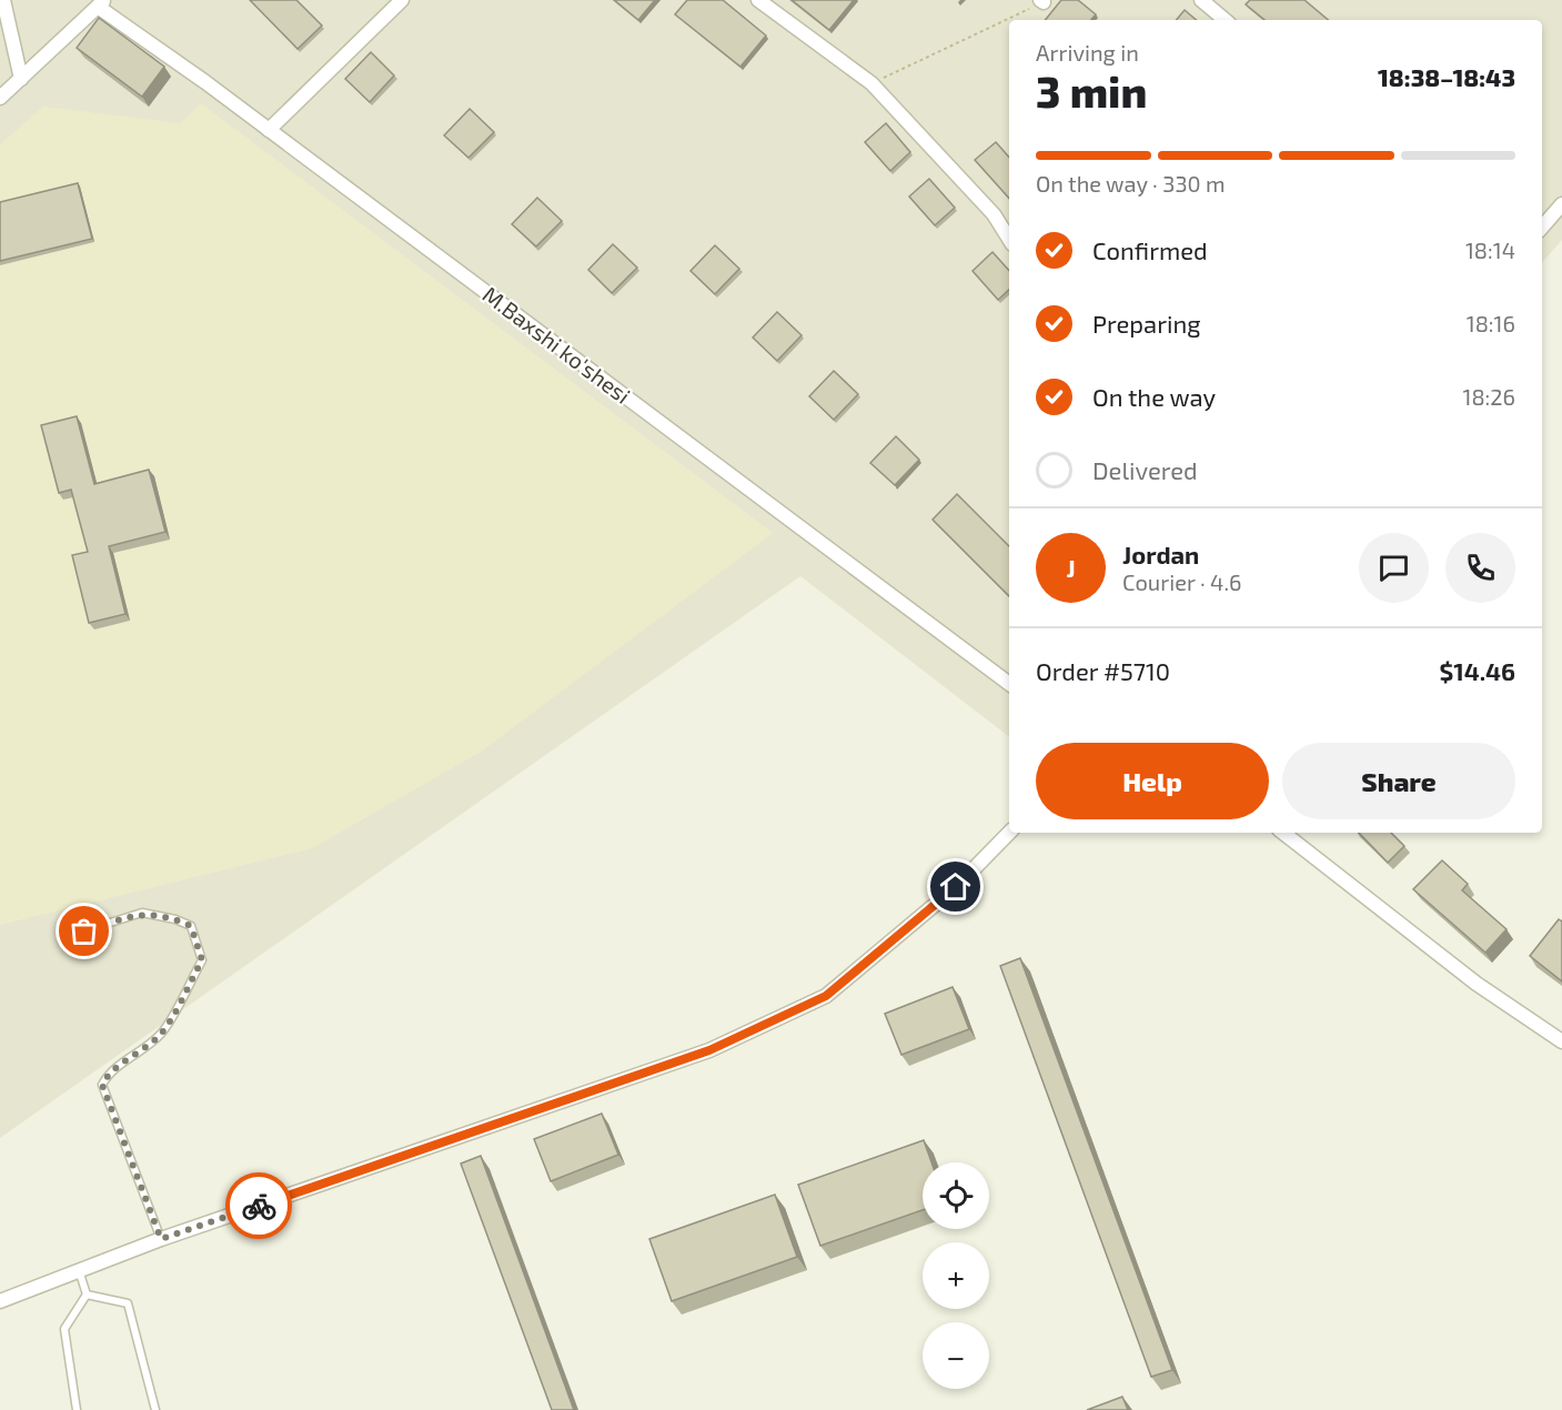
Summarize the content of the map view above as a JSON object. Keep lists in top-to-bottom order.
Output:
{
  "streets": {
    "street": ["M.Baxshi ko'shesi"]
  },
  "page": {
    "heading": ["3 min", "Arriving in", "18:38–18:43"],
    "panel": [
      "Jordan",
      "Courier · 4.6",
      "Order #5710",
      "$14.46"
    ],
    "bar": "On the way · 330 m",
    "list": [
      ["Confirmed", "18:14"],
      ["Preparing", "18:16"],
      ["On the way", "18:26"],
      "Delivered"
    ],
    "round": "J",
    "buttons": ["Help", "Share"],
    "map_buttons": ["+", "−"]
  }
}
